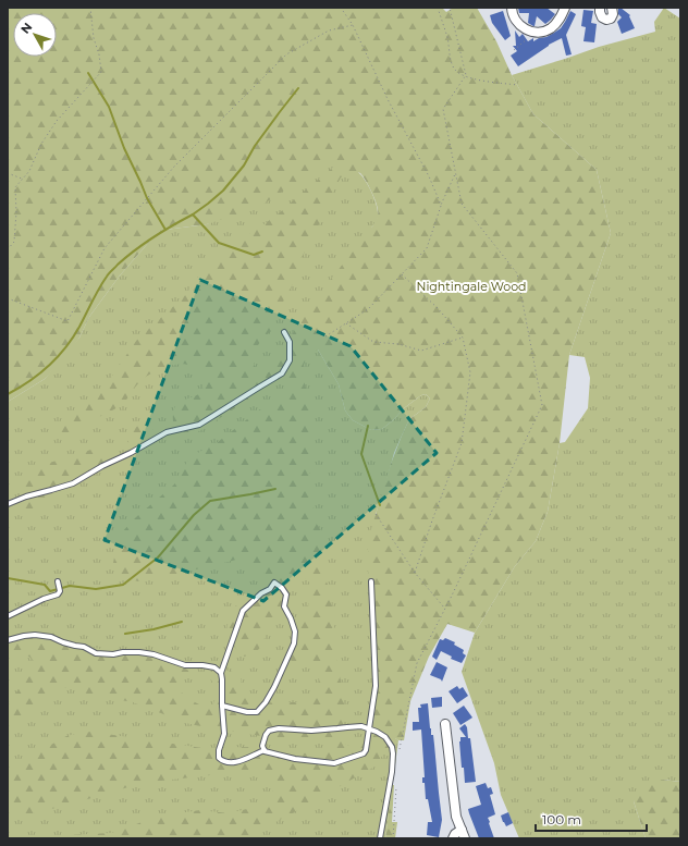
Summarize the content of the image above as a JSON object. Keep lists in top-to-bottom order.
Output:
{
  "parks": ["Nightingale Wood"],
  "scale_bar": "100 m",
  "north": "top left"
}
